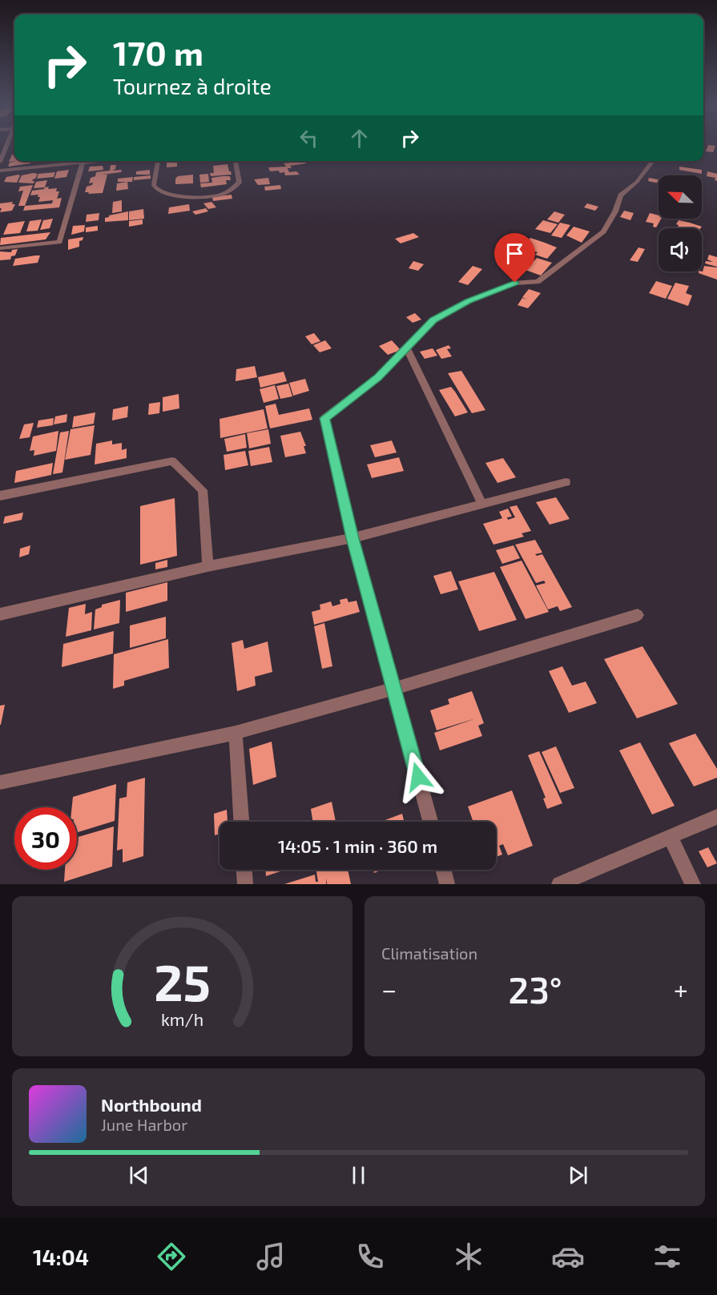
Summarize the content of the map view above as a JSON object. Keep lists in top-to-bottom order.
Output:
{
  "north": "top left",
  "page": {
    "turn": ["170 m", "Tournez à droite"],
    "limit": "30",
    "trip": "14:05 · 1 min · 360 m",
    "tile": "Climatisation",
    "heat": ["−", "23°", "+"],
    "song": ["Northbound", "June Harbor"],
    "tabs": "14:04",
    "gauge": ["25", "km/h"]
  }
}
